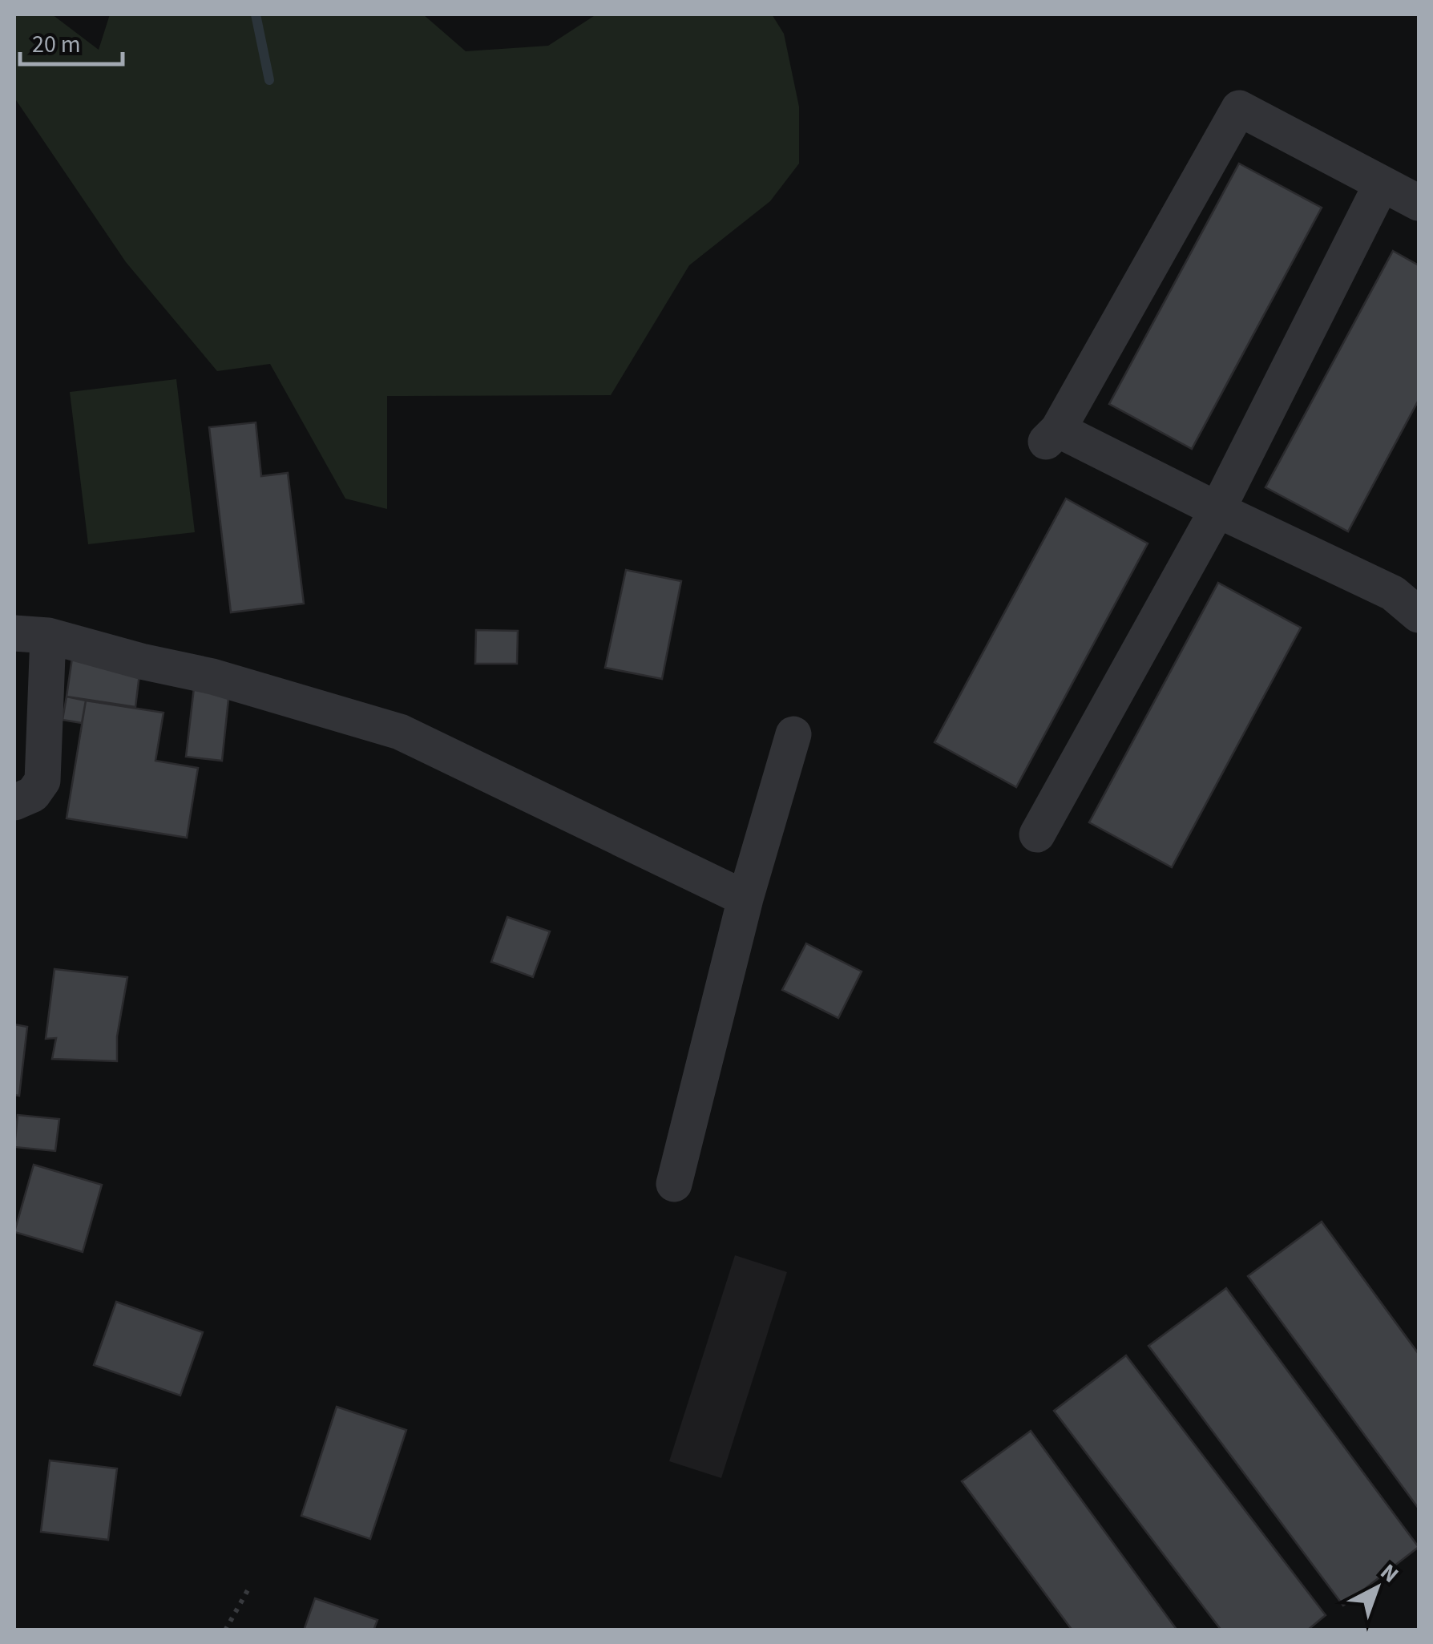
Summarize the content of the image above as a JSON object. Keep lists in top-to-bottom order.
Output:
{
  "scale_bar": "20 m",
  "north": "top right"
}
